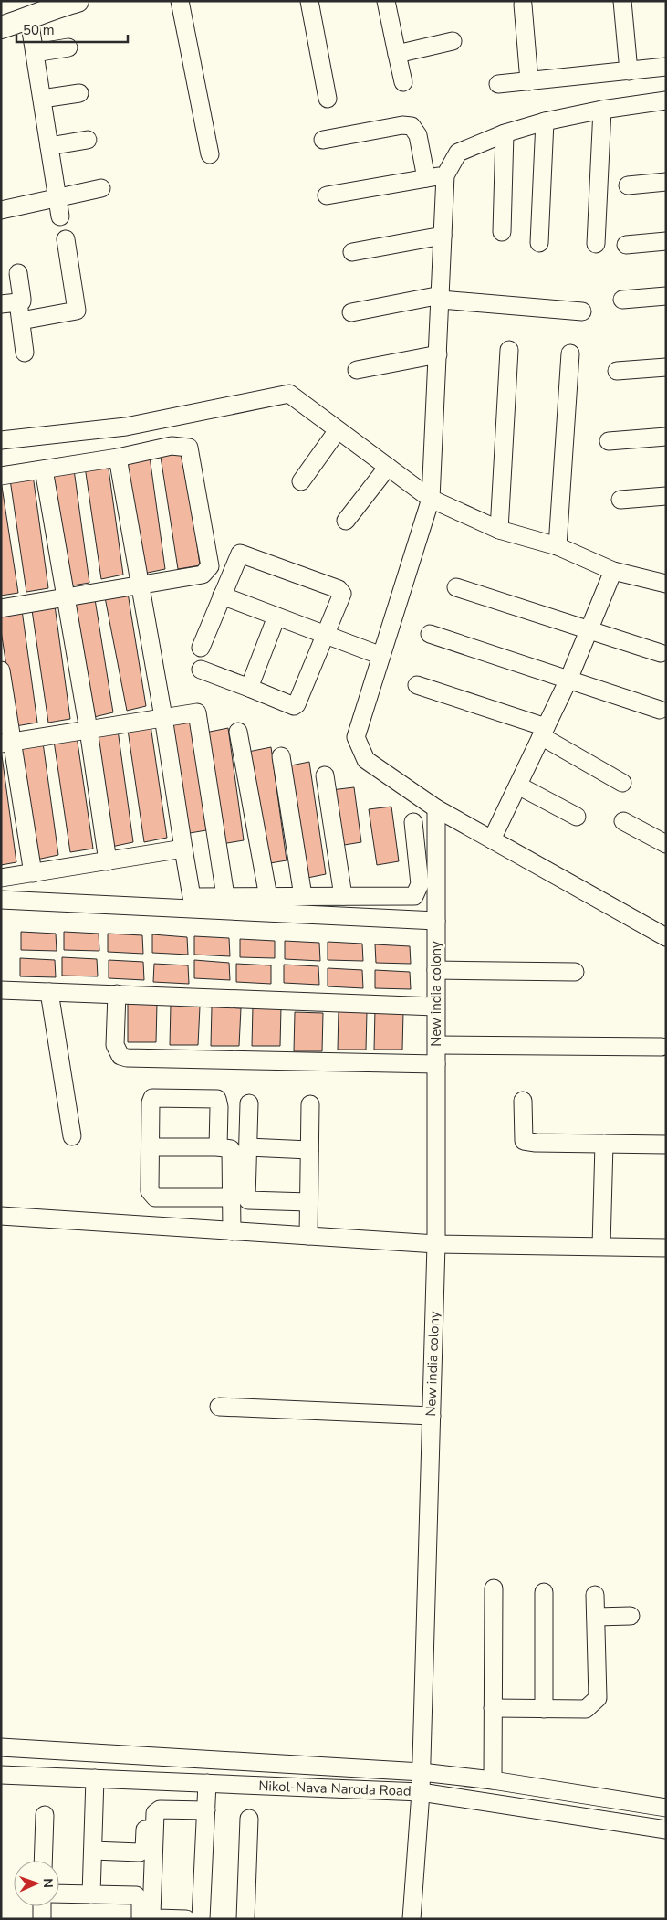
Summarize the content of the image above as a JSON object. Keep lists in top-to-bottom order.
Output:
{
  "streets": {
    "street": ["New india colony", "Nikol-Nava Naroda Road"]
  },
  "crossings": [
    ["New india colony", "Nikol-Nava Naroda Road"]
  ],
  "scale_bar": "50 m",
  "north": "right"
}
